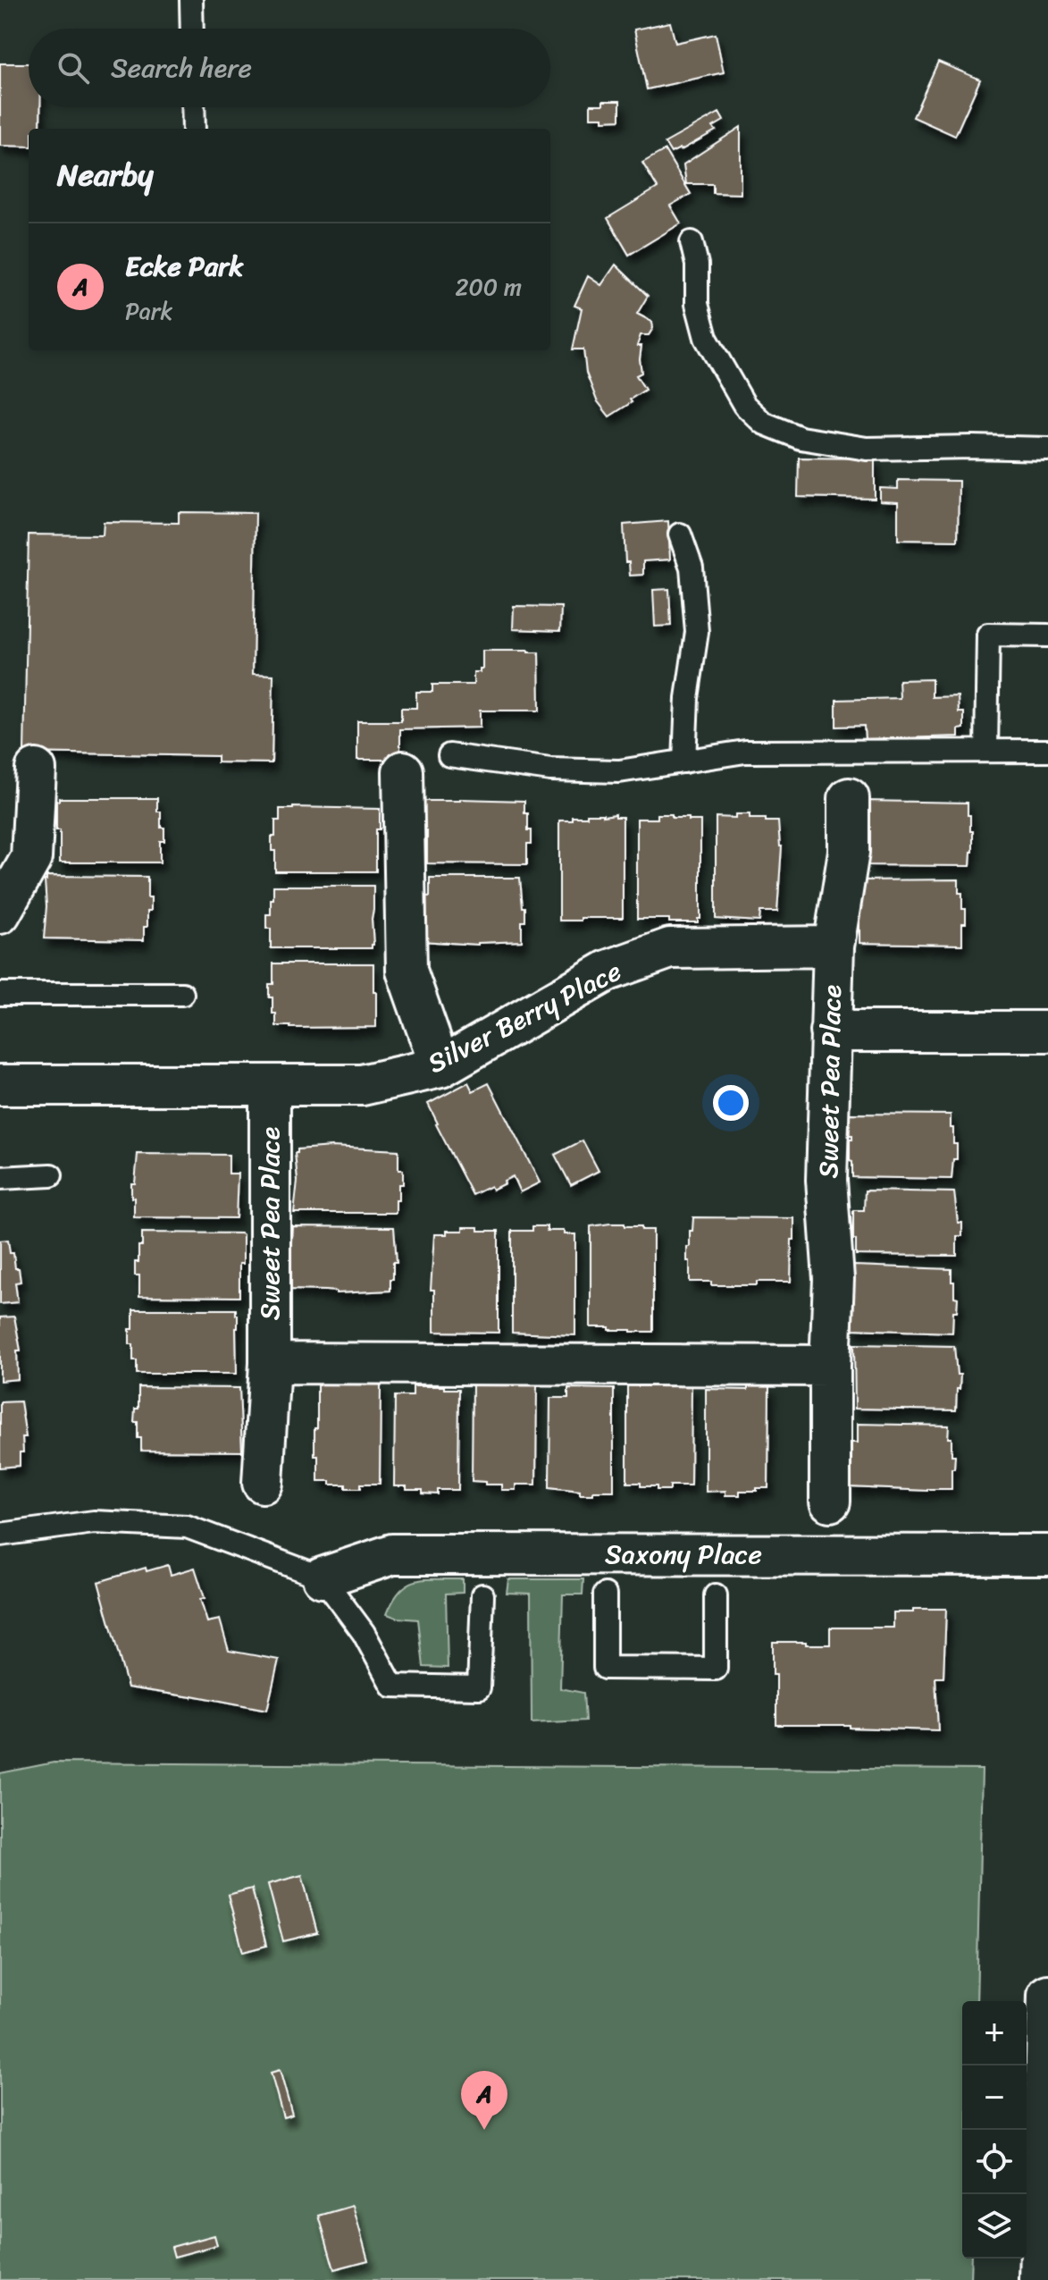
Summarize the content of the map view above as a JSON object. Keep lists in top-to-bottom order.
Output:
{
  "streets": {
    "street": ["Silver Berry Place", "Sweet Pea Place", "Saxony Place"]
  },
  "crossings": [
    ["Silver Berry Place", "Sweet Pea Place"]
  ],
  "page": {
    "search": "Search here",
    "heading": "Nearby",
    "list": [
      {
        "mark": "A",
        "name": "Ecke Park",
        "note": "Park",
        "value": "200 m"
      }
    ],
    "map_buttons": ["+", "−"],
    "pins": "A"
  }
}
